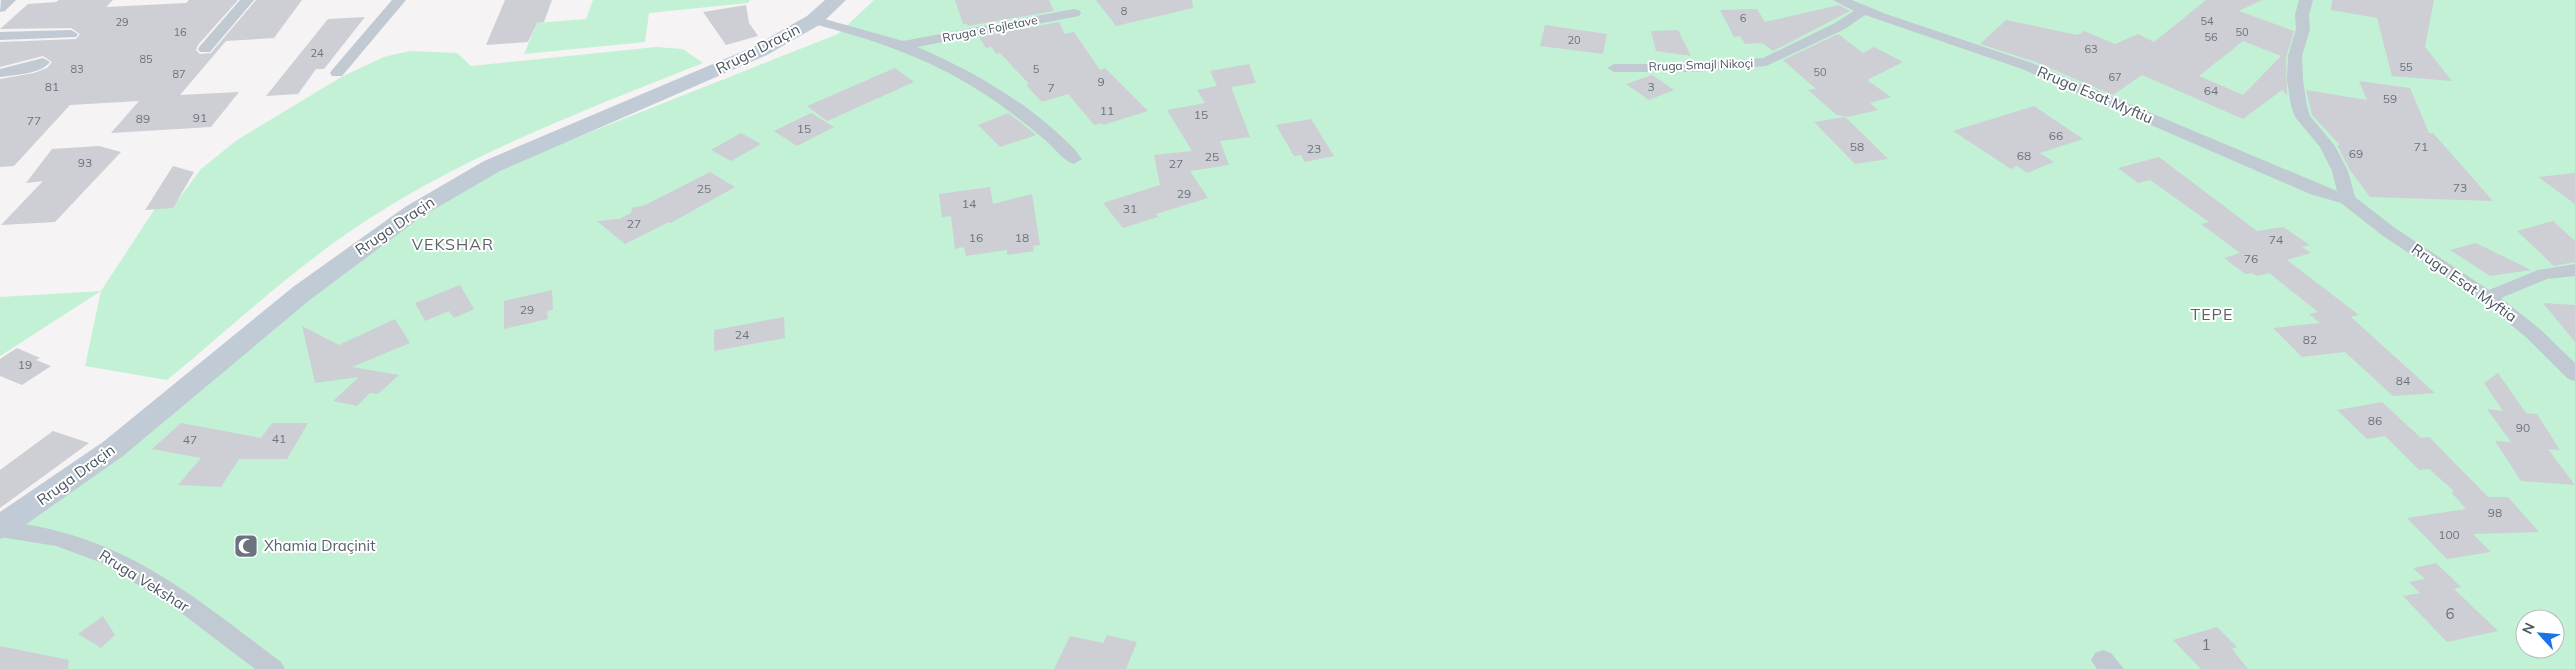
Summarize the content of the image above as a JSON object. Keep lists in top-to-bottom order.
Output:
{
  "streets": {
    "main road": ["Rruga Draçin"],
    "street": [
      "Rruga e Fojletave",
      "Rruga Smajl Nikoçi",
      "Rruga Esat Myftiu",
      "Rruga Esat Myftia",
      "Rruga Vekshar"
    ]
  },
  "crossings": [
    ["Rruga e Fojletave", "Rruga Draçin"],
    ["Rruga Draçin", "Rruga Vekshar"],
    ["Rruga Smajl Nikoçi", "Rruga Esat Myftiu"],
    ["Rruga Esat Myftiu", "Rruga Esat Myftia"]
  ],
  "districts": ["VEKSHAR", "TEPE"],
  "places": {
    "mosque": ["Xhamia Draçinit"]
  },
  "house_numbers": [
    "8",
    "6",
    "54",
    "29",
    "16",
    "50",
    "56",
    "20",
    "63",
    "24",
    "85",
    "55",
    "83",
    "5",
    "50",
    "87",
    "67",
    "9",
    "81",
    "3",
    "7",
    "64",
    "59",
    "11",
    "15",
    "91",
    "89",
    "77",
    "15",
    "66",
    "58",
    "71",
    "23",
    "69",
    "68",
    "25",
    "93",
    "27",
    "73",
    "25",
    "29",
    "14",
    "31",
    "27",
    "16",
    "18",
    "74",
    "76",
    "29",
    "24",
    "82",
    "19",
    "84",
    "86",
    "90",
    "41",
    "47",
    "98",
    "100",
    "6",
    "1"
  ],
  "north": "top left"
}
